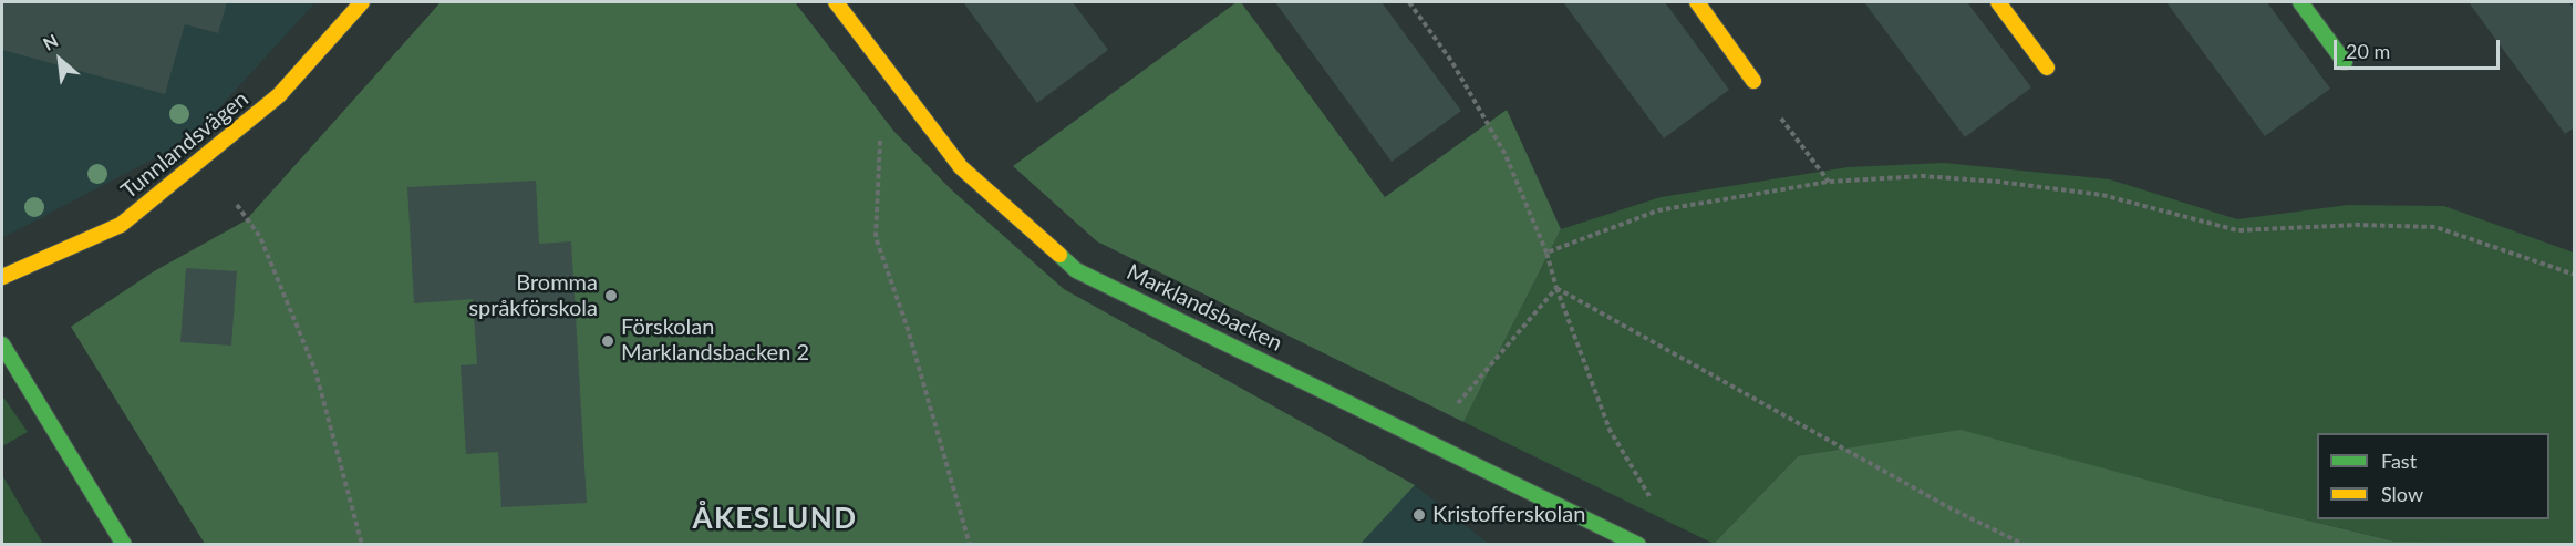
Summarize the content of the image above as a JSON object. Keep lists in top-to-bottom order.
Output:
{
  "streets": {
    "street": ["Tunnlandsvägen", "Marklandsbacken"]
  },
  "districts": ["ÅKESLUND"],
  "places": ["Bromma språkförskola", "Förskolan Marklandsbacken 2", "Kristofferskolan"],
  "legend": ["Fast", "Slow"],
  "scale_bar": "20 m",
  "north": "top left"
}
